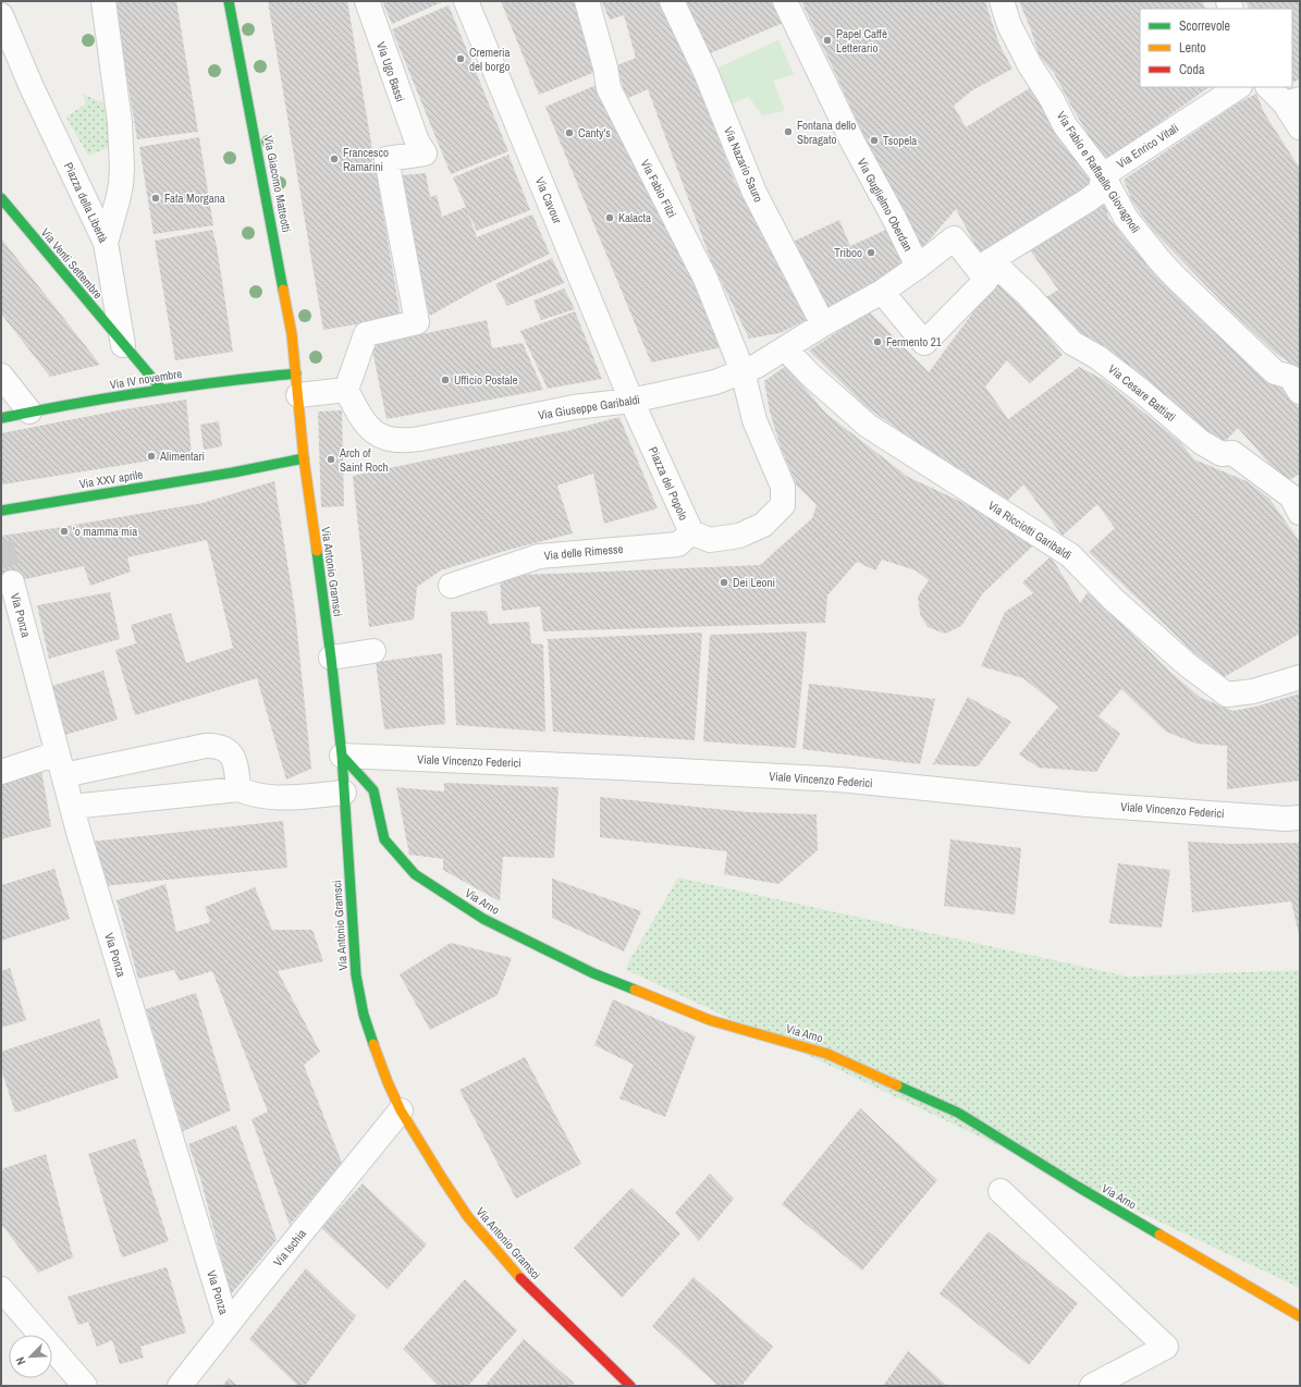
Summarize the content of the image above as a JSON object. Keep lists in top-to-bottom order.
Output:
{
  "streets": {
    "main road": [
      "Via Giacomo Matteotti",
      "Via Venti Settembre",
      "Via IV novembre",
      "Via XXV aprile",
      "Via Antonio Gramsci",
      "Via Arno"
    ],
    "street": [
      "Via Ugo Bassi",
      "Via Enrico Vitali",
      "Via Nazario Sauro",
      "Via Fabio e Raffaello Giovagnoli",
      "Via Fabio Filzi",
      "Via Cavour",
      "Piazza della Libertà",
      "Via Guglielmo Oberdan",
      "Via Cesare Battisti",
      "Via Giuseppe Garibaldi",
      "Piazza del Popolo",
      "Via Ricciotti Garibaldi",
      "Via delle Rimesse",
      "Via Ponza",
      "Viale Vincenzo Federici",
      "Via Ischia"
    ]
  },
  "crossings": [
    ["Via Ugo Bassi", "Via Giuseppe Garibaldi"],
    ["Via Enrico Vitali", "Via Fabio e Raffaello Giovagnoli"],
    ["Via Nazario Sauro", "Via Giuseppe Garibaldi"],
    ["Via Giacomo Matteotti", "Via IV novembre"],
    ["Via Giacomo Matteotti", "Via Antonio Gramsci"],
    ["Via Fabio Filzi", "Via Giuseppe Garibaldi"],
    ["Via Fabio Filzi", "Piazza del Popolo"],
    ["Via Cavour", "Via Giuseppe Garibaldi"],
    ["Via Cavour", "Piazza del Popolo"],
    ["Piazza della Libertà", "Via Venti Settembre"],
    ["Via Guglielmo Oberdan", "Via Cesare Battisti"],
    ["Via Guglielmo Oberdan", "Via Giuseppe Garibaldi"],
    ["Via IV novembre", "Via Antonio Gramsci"],
    ["Via Cesare Battisti", "Via Giuseppe Garibaldi"],
    ["Via Giuseppe Garibaldi", "Piazza del Popolo"],
    ["Via Giuseppe Garibaldi", "Via Ricciotti Garibaldi"],
    ["Via XXV aprile", "Via Antonio Gramsci"],
    ["Piazza del Popolo", "Via delle Rimesse"],
    ["Via Antonio Gramsci", "Viale Vincenzo Federici"],
    ["Via Antonio Gramsci", "Via Arno"],
    ["Via Antonio Gramsci", "Via Ischia"],
    ["Via Ponza", "Via Ischia"],
    ["Viale Vincenzo Federici", "Via Arno"]
  ],
  "places": [
    "Papel Caffè Letterario",
    "Cremeria del borgo",
    "Fontana dello Sbragato",
    "Canty's",
    "Tsopela",
    "Francesco Ramarini",
    "Fata Morgana",
    "Kalacta",
    "Triboo",
    "Fermento 21",
    "Ufficio Postale",
    "Alimentari",
    "Arch of Saint Roch",
    "'o mamma mia",
    "Dei Leoni"
  ],
  "legend": ["Scorrevole", "Lento", "Coda"],
  "north": "bottom left"
}
